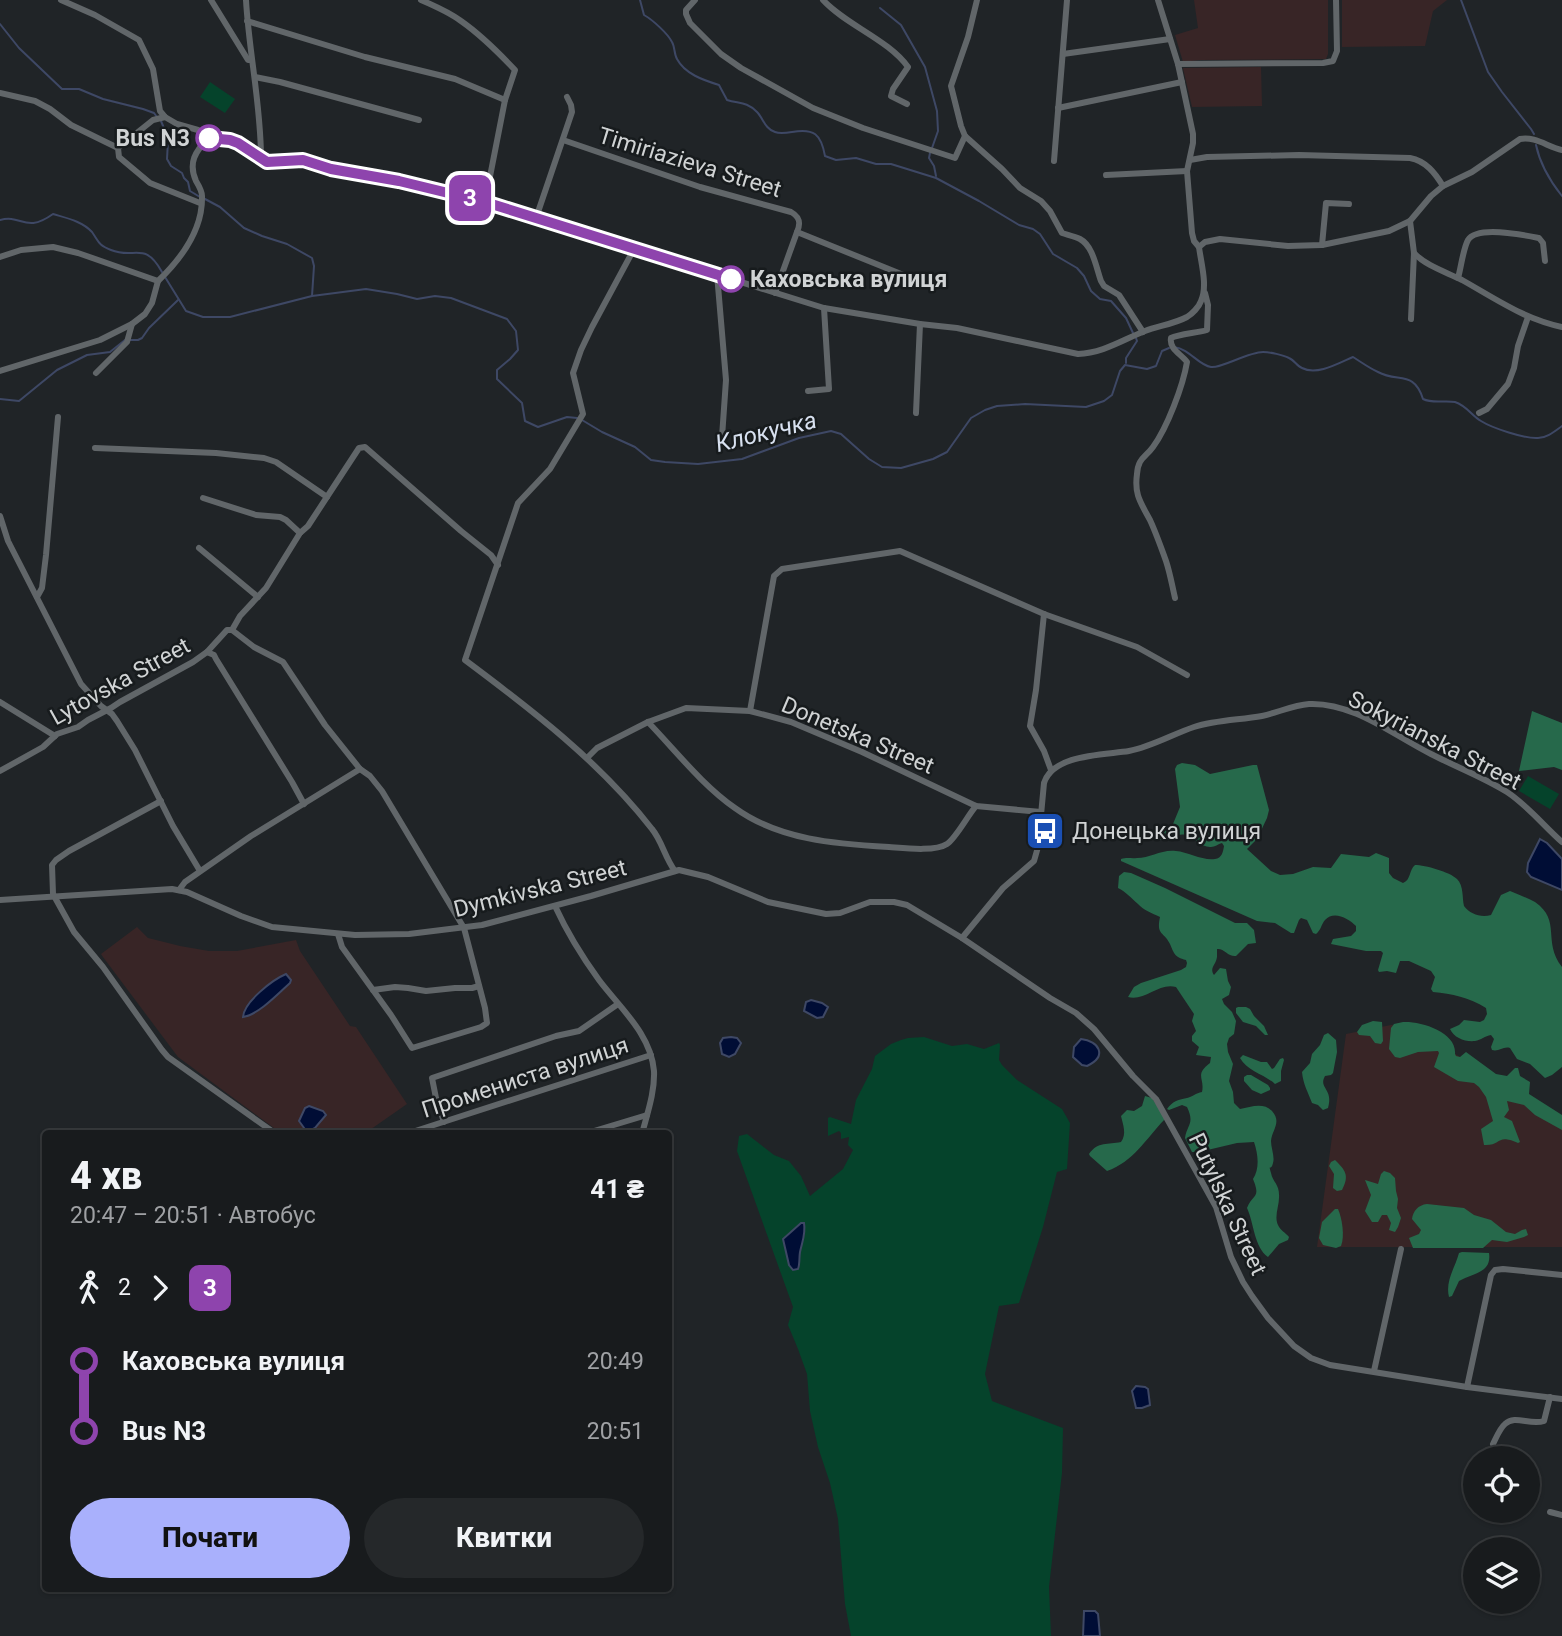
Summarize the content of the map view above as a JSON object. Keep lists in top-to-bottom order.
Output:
{
  "streets": {
    "street": [
      "Timiriazieva Street",
      "Lytovska Street",
      "Donetska Street",
      "Sokyrianska Street",
      "Dymkivska Street",
      "Промениста вулиця",
      "Putylska Street"
    ]
  },
  "crossings": [
    ["Dymkivska Street", "Putylska Street"]
  ],
  "water": ["Клокучка"],
  "places": {
    "other": ["Bus N3", "Каховська вулиця"],
    "bus stop": ["Донецька вулиця"]
  },
  "lines": ["bus line 3"],
  "page": {
    "on_map": "3",
    "heading": ["4 хв", "20:47 – 20:51 · Автобус", "41 ₴"],
    "legs": ["2", "3"],
    "list": [
      {
        "name": "Каховська вулиця",
        "value": "20:49"
      },
      {
        "name": "Bus N3",
        "value": "20:51"
      }
    ],
    "buttons": ["Почати", "Квитки"]
  }
}
